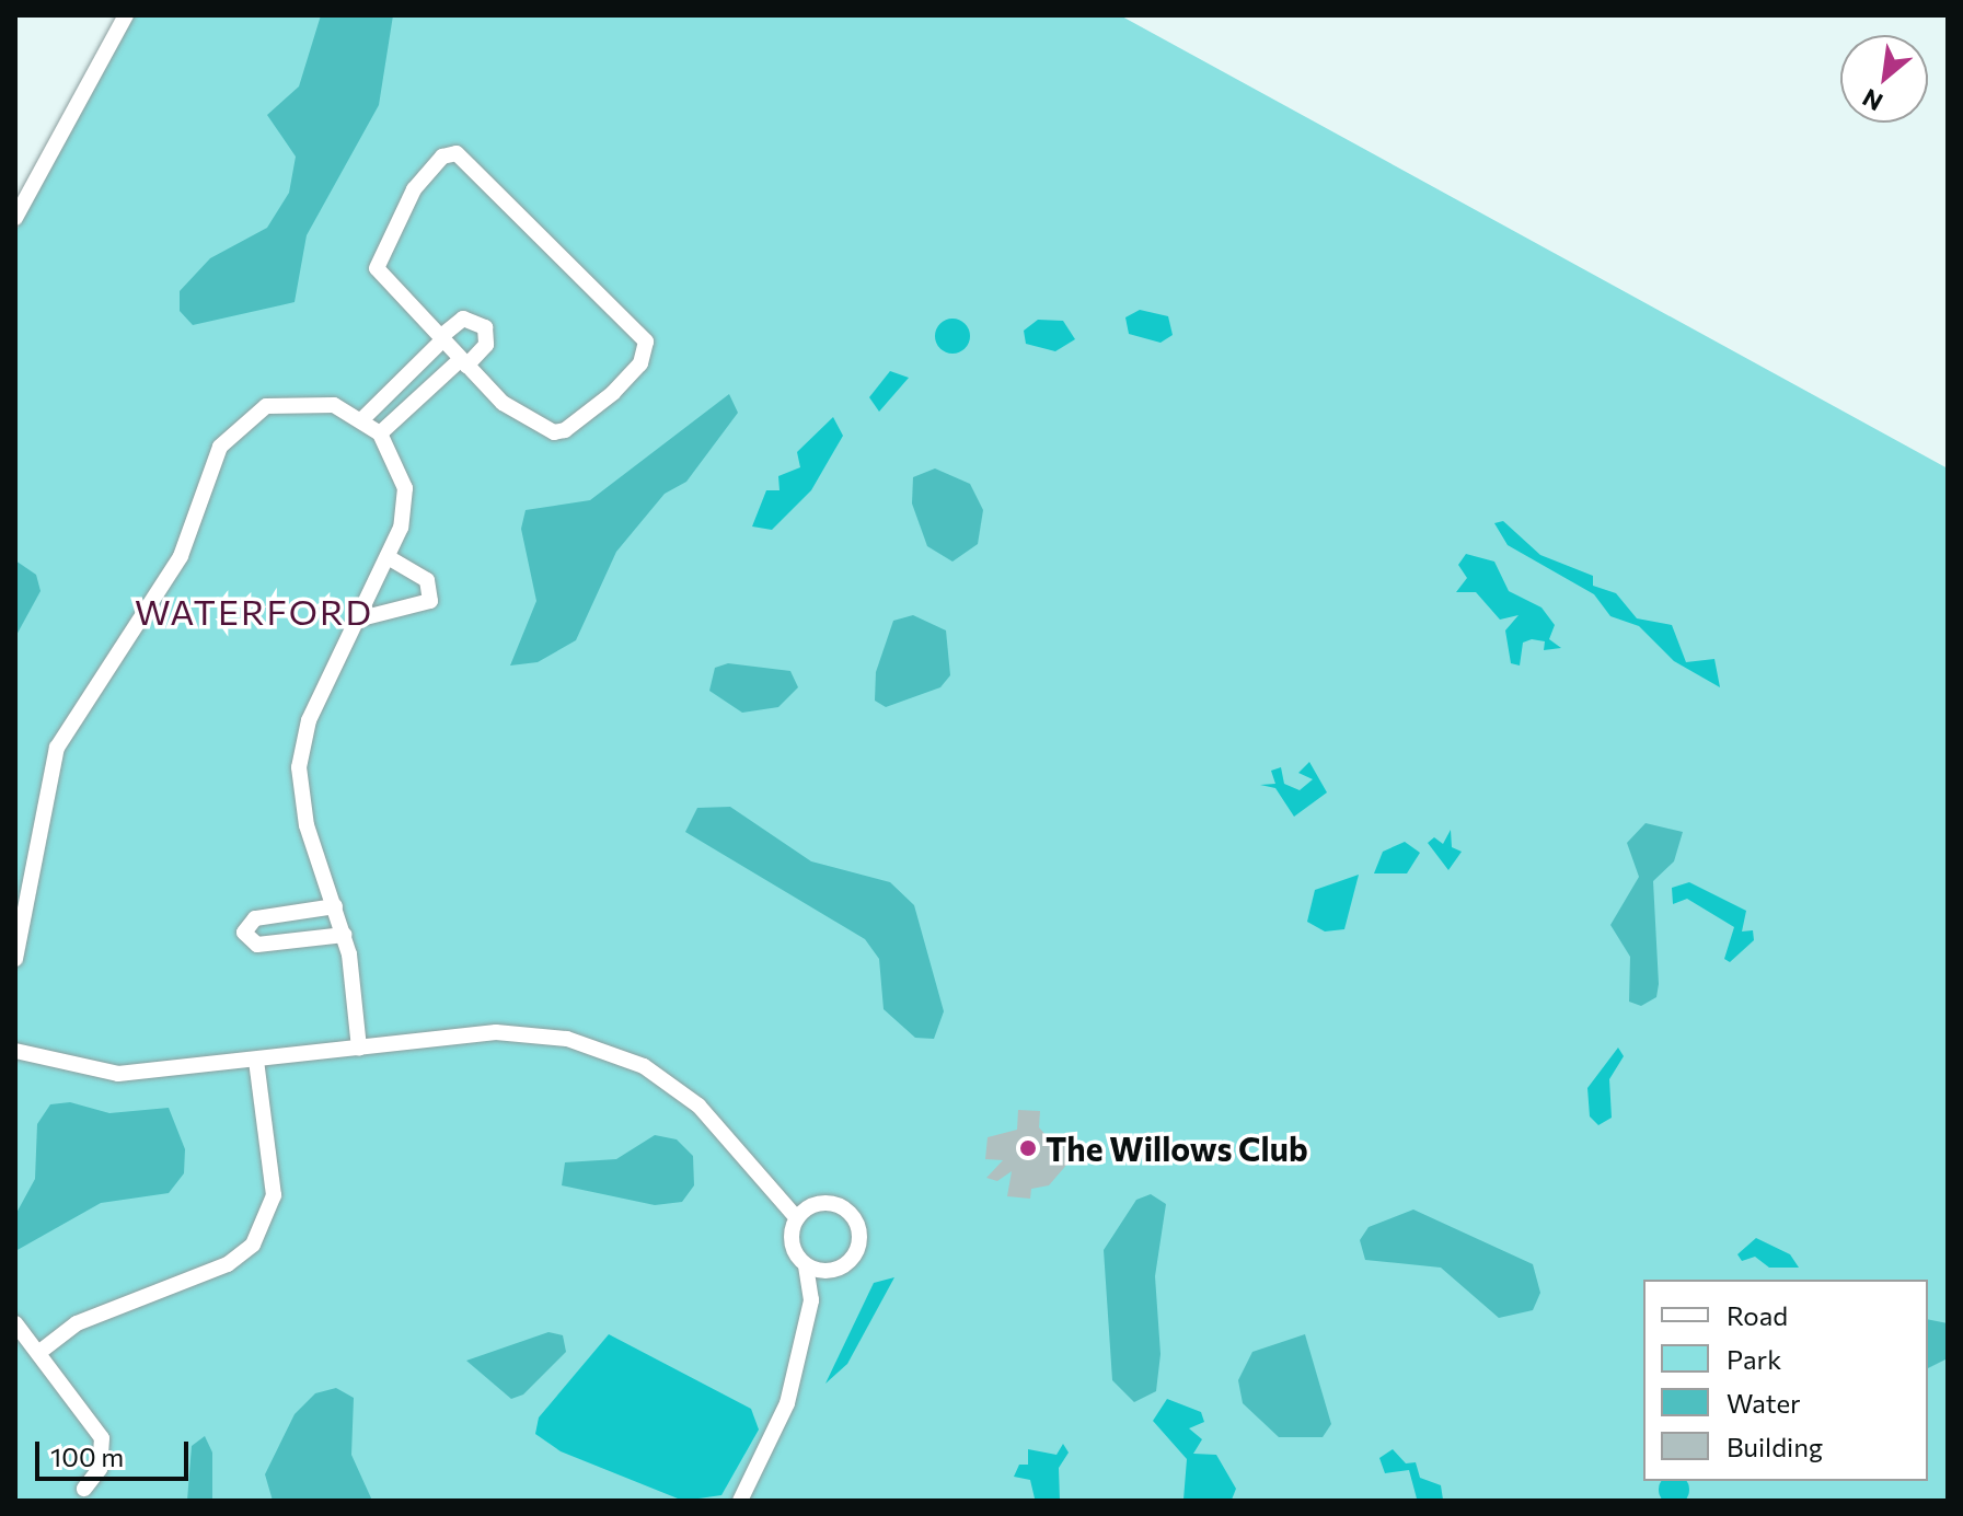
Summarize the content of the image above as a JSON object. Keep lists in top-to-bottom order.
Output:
{
  "districts": ["WATERFORD"],
  "places": ["The Willows Club"],
  "legend": [
    "Road",
    "Park",
    "Water",
    "Building"
  ],
  "scale_bar": "100 m",
  "north": "bottom left"
}
